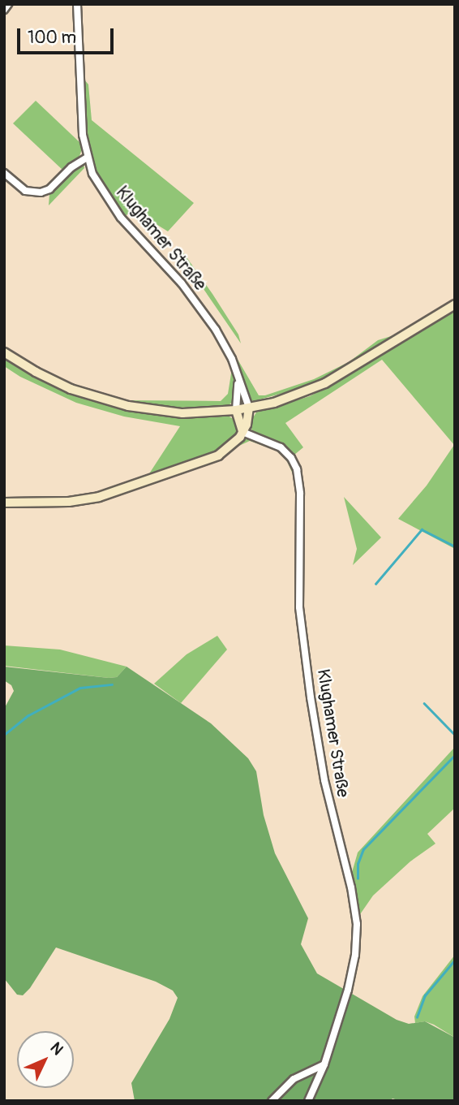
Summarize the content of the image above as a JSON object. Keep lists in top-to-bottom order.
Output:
{
  "streets": {
    "street": ["Klughamer Straße"]
  },
  "scale_bar": "100 m",
  "north": "top right"
}
